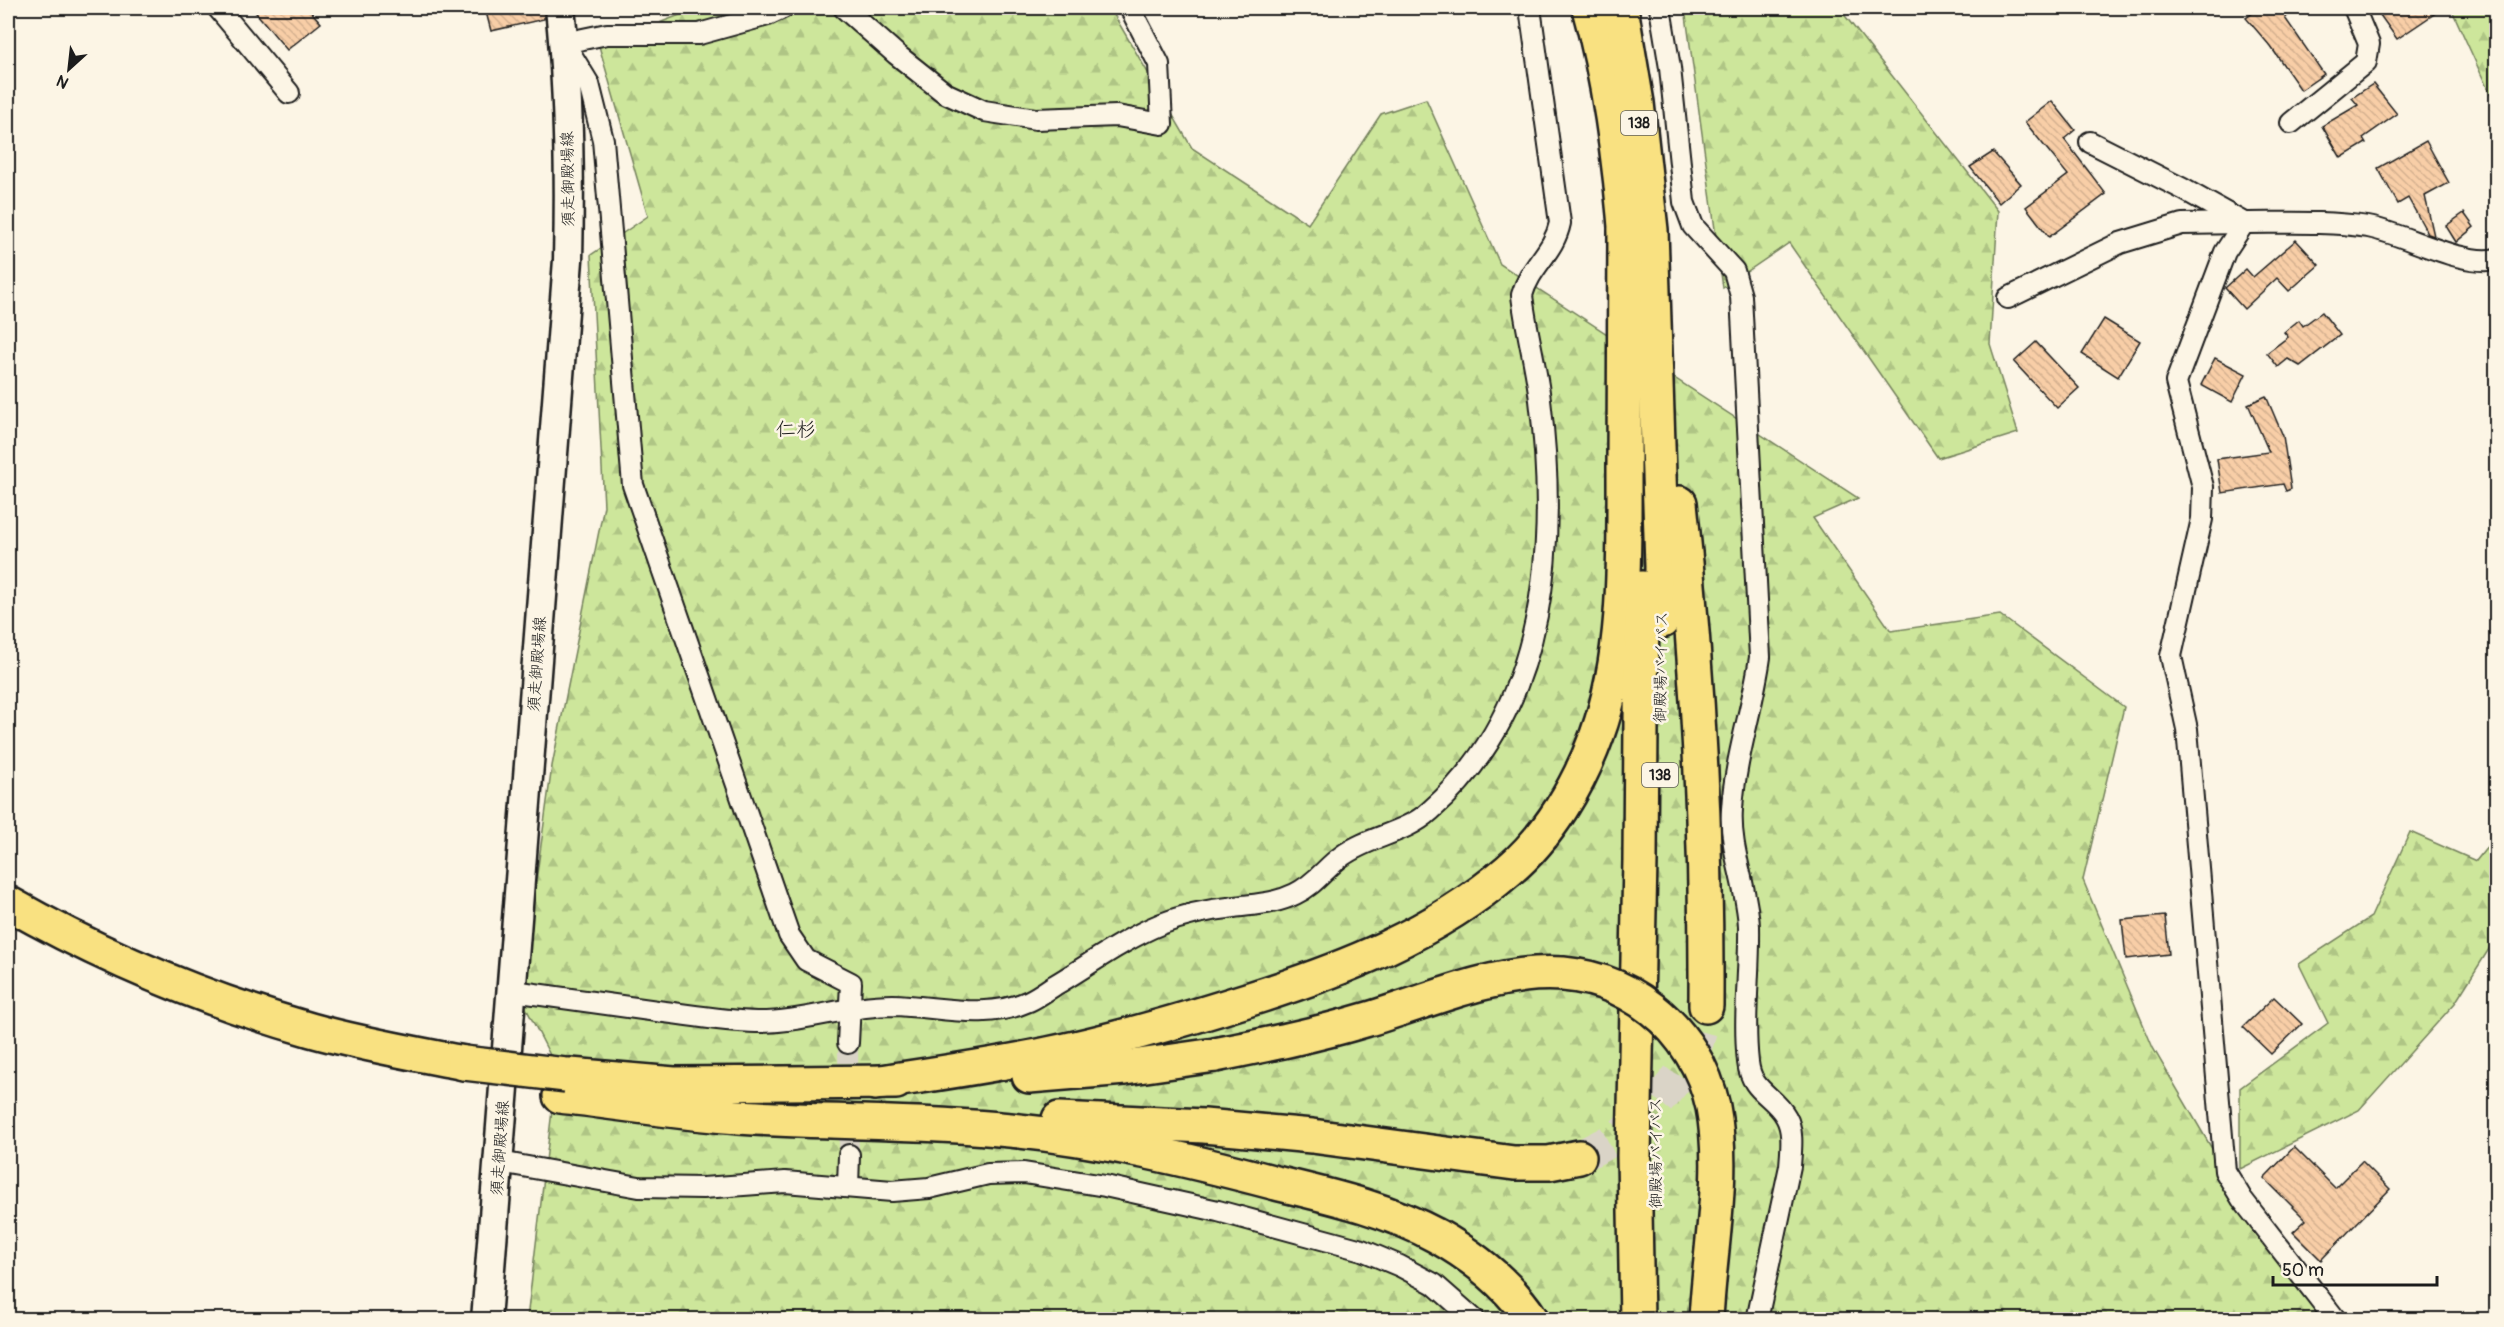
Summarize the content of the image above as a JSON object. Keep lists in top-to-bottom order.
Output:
{
  "streets": {
    "highway": ["138", "御殿場バイパス"],
    "main road": ["須走御殿場線"]
  },
  "districts": ["仁杉"],
  "scale_bar": "50 m",
  "north": "bottom left"
}
